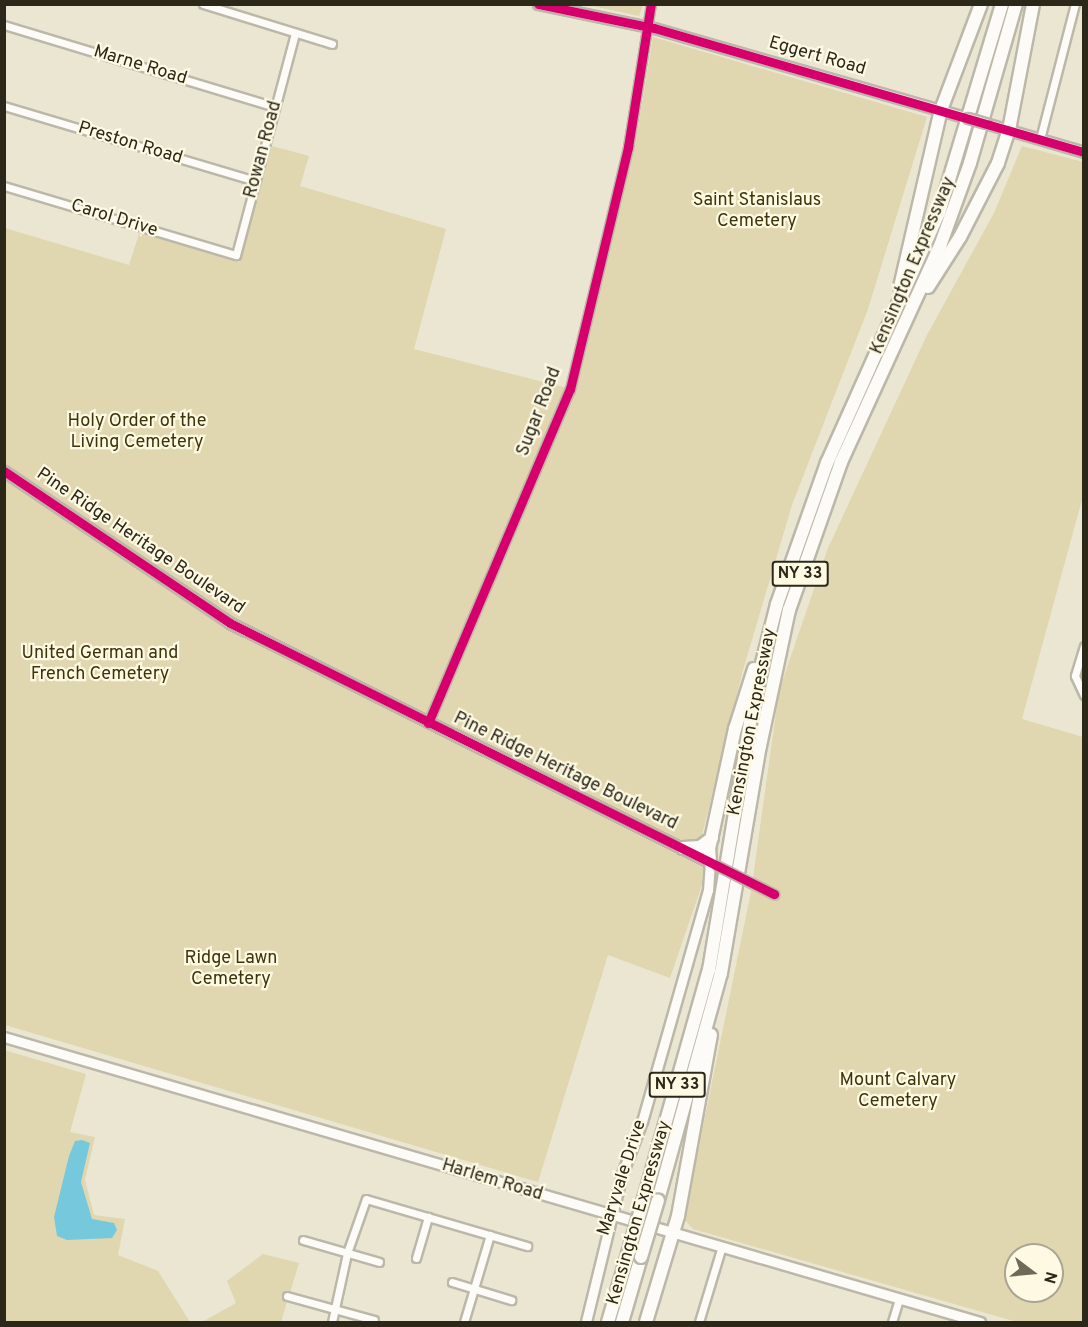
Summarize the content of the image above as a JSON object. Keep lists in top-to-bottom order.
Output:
{
  "streets": {
    "highway": ["Kensington Expressway", "NY 33"],
    "street": [
      "Eggert Road",
      "Marne Road",
      "Preston Road",
      "Rowan Road",
      "Carol Drive",
      "Sugar Road",
      "Pine Ridge Heritage Boulevard",
      "Maryvale Drive",
      "Harlem Road"
    ]
  },
  "crossings": [
    ["Eggert Road", "Sugar Road"],
    ["Marne Road", "Rowan Road"],
    ["Preston Road", "Rowan Road"],
    ["Rowan Road", "Carol Drive"],
    ["Sugar Road", "Pine Ridge Heritage Boulevard"],
    ["Pine Ridge Heritage Boulevard", "Maryvale Drive"],
    ["Maryvale Drive", "Harlem Road"]
  ],
  "parks": [
    "Saint Stanislaus Cemetery",
    "Holy Order of the Living Cemetery",
    "United German and French Cemetery",
    "Ridge Lawn Cemetery",
    "Mount Calvary Cemetery"
  ],
  "north": "right"
}
